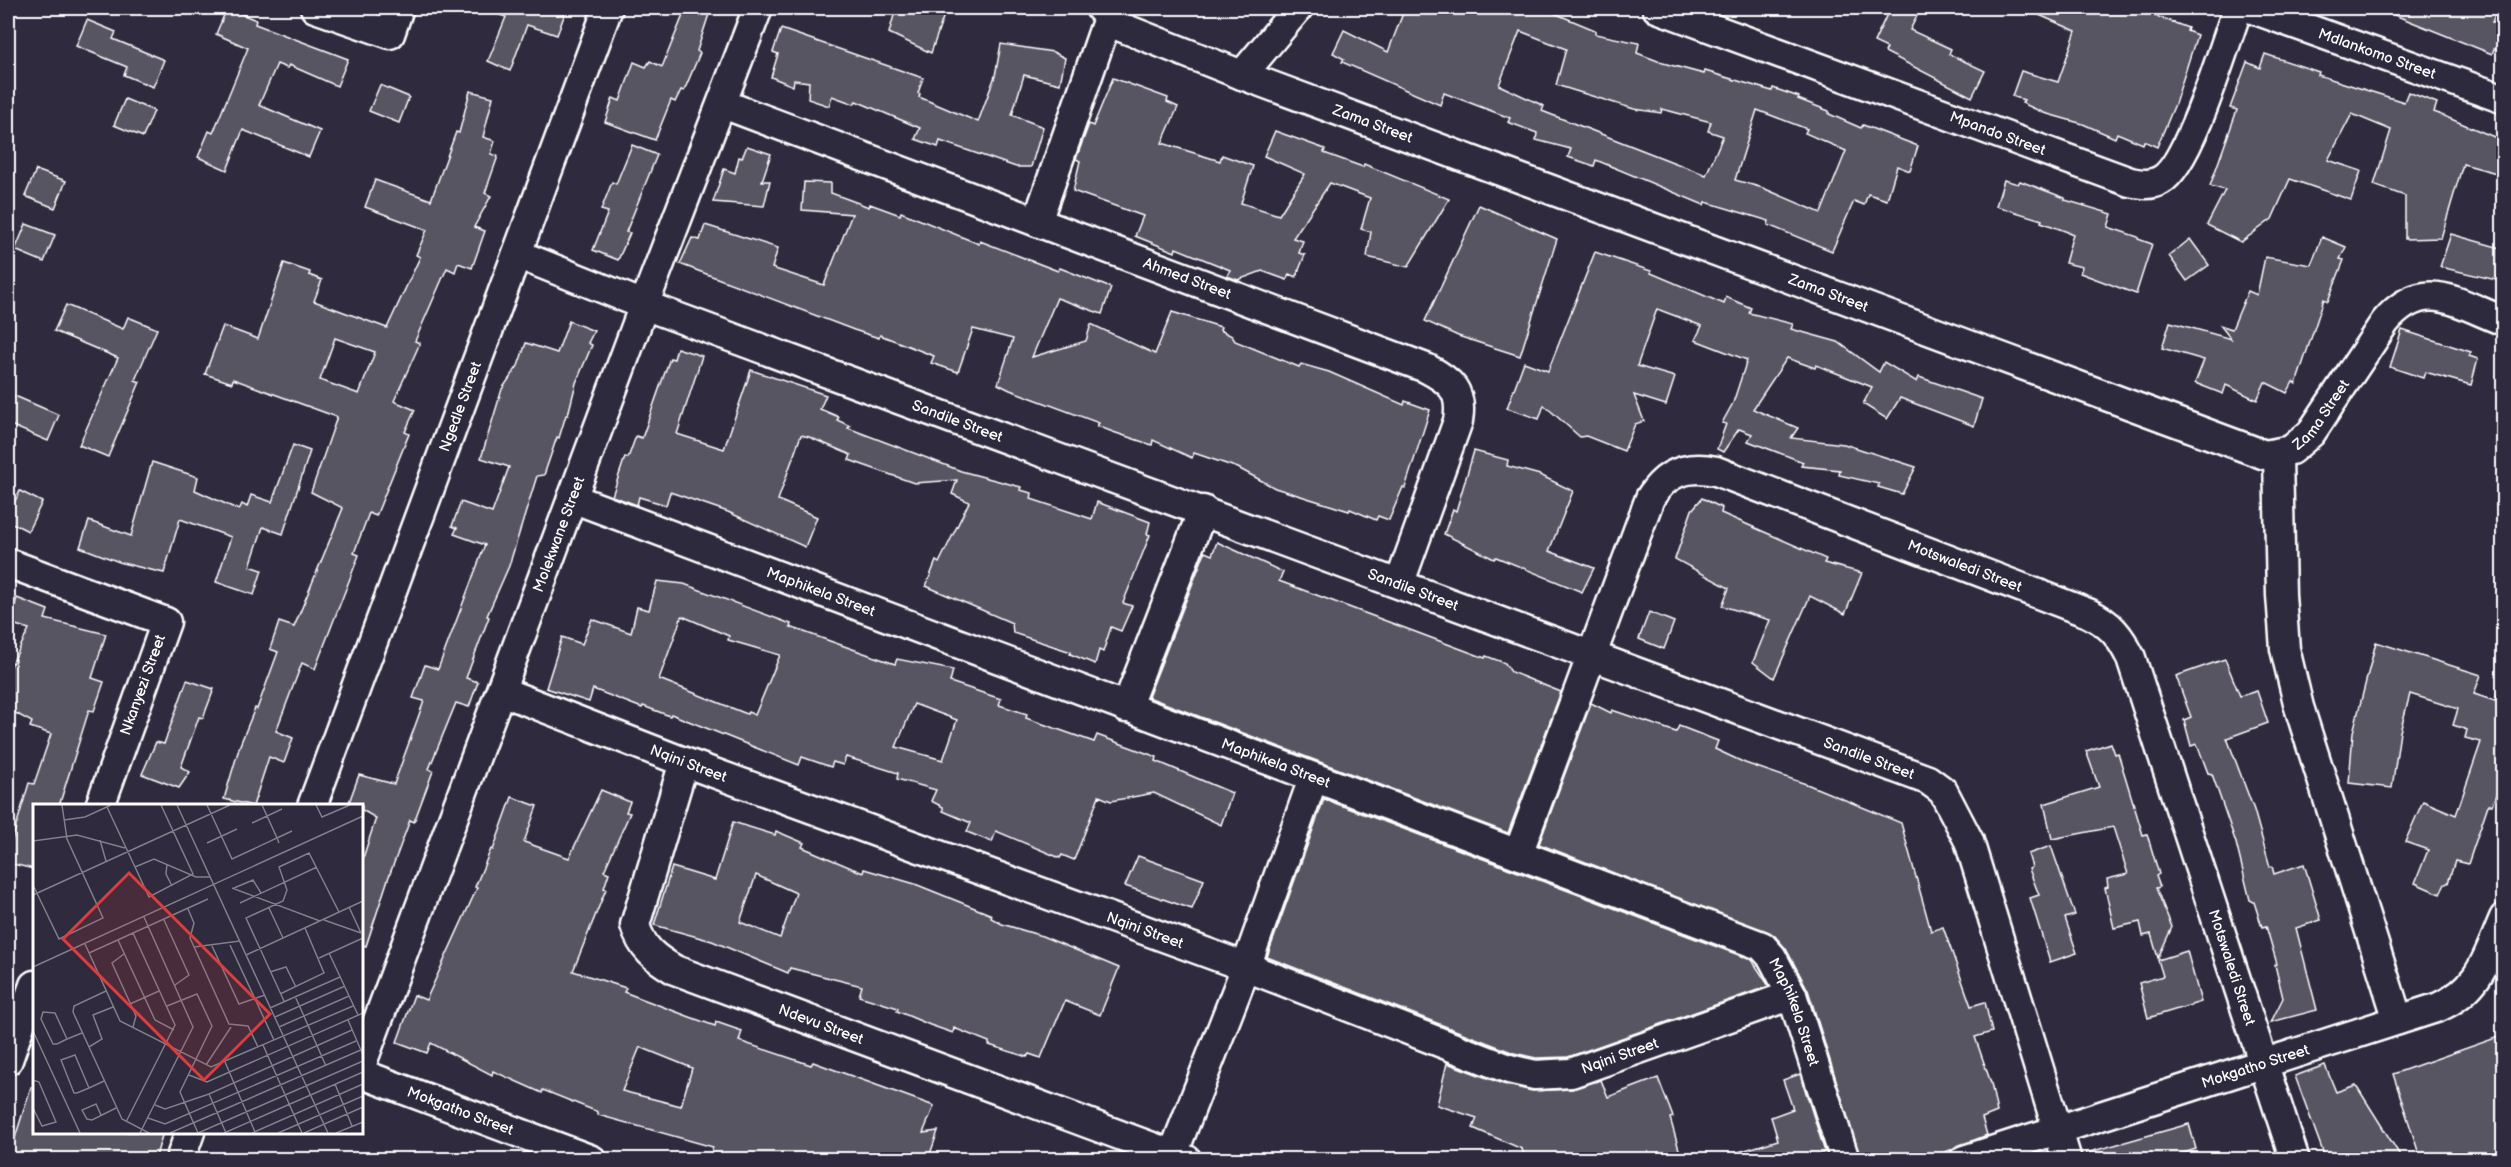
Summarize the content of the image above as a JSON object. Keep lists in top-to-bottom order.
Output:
{
  "streets": {
    "street": [
      "Mdlankomo Street",
      "Zama Street",
      "Mpando Street",
      "Ahmed Street",
      "Ngedle Street",
      "Sandile Street",
      "Molekwane Street",
      "Motswaledi Street",
      "Maphikela Street",
      "Nkanyezi Street",
      "Nqini Street",
      "Ndevu Street",
      "Mokgatho Street"
    ]
  },
  "crossings": [
    ["Ahmed Street", "Sandile Street"],
    ["Ahmed Street", "Molekwane Street"],
    ["Ngedle Street", "Sandile Street"],
    ["Sandile Street", "Molekwane Street"],
    ["Sandile Street", "Motswaledi Street"],
    ["Sandile Street", "Mokgatho Street"],
    ["Molekwane Street", "Maphikela Street"],
    ["Molekwane Street", "Nqini Street"],
    ["Motswaledi Street", "Maphikela Street"],
    ["Motswaledi Street", "Mokgatho Street"],
    ["Maphikela Street", "Nqini Street"],
    ["Nqini Street", "Ndevu Street"]
  ]
}
